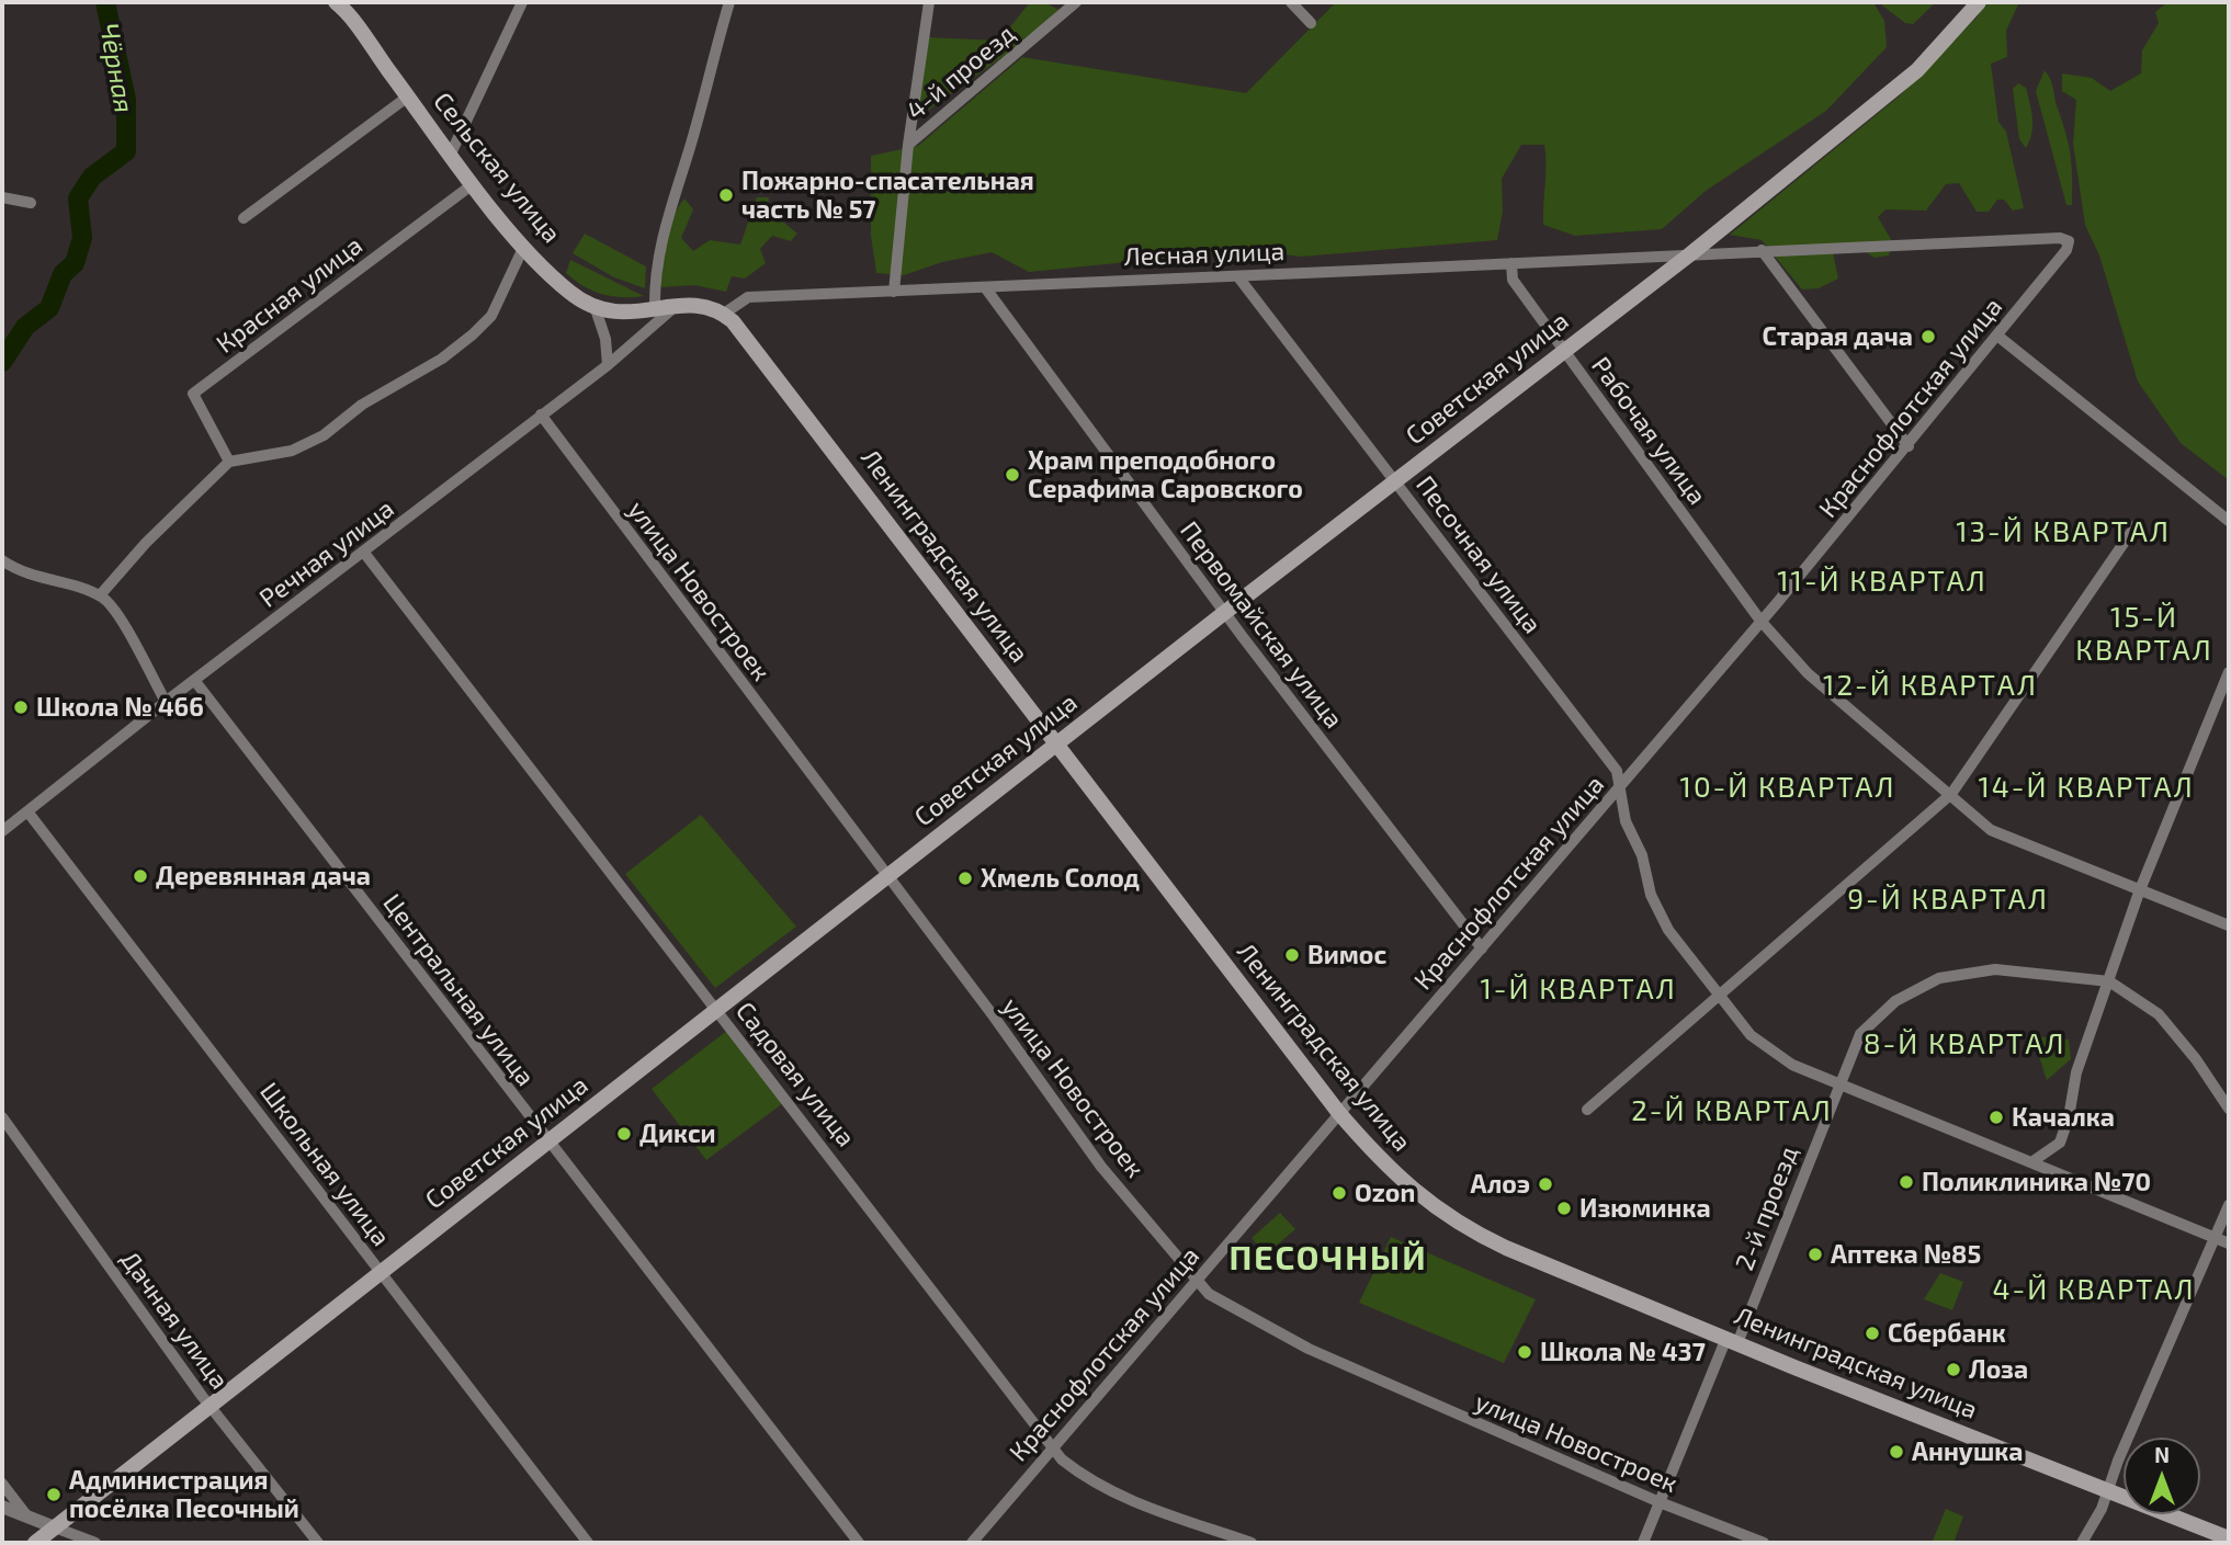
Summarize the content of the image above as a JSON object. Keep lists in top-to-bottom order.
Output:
{
  "streets": {
    "main road": [
      "Сельская улица",
      "Лесная улица",
      "Советская улица",
      "Ленинградская улица"
    ],
    "street": [
      "4-й проезд",
      "Красная улица",
      "Краснофлотская улица",
      "Рабочая улица",
      "Речная улица",
      "Песочная улица",
      "улица Новостроек",
      "Первомайская улица",
      "Центральная улица",
      "Садовая улица",
      "Школьная улица",
      "2-й проезд",
      "Дачная улица"
    ]
  },
  "crossings": [
    ["Сельская улица", "Лесная улица"],
    ["Сельская улица", "Красная улица"],
    ["Лесная улица", "Советская улица"],
    ["Лесная улица", "Краснофлотская улица"],
    ["Лесная улица", "Рабочая улица"],
    ["Лесная улица", "Речная улица"],
    ["Лесная улица", "Песочная улица"],
    ["Лесная улица", "Ленинградская улица"],
    ["Лесная улица", "Первомайская улица"],
    ["Советская улица", "Рабочая улица"],
    ["Советская улица", "Песочная улица"],
    ["Советская улица", "Ленинградская улица"],
    ["Советская улица", "улица Новостроек"],
    ["Советская улица", "Первомайская улица"],
    ["Советская улица", "Центральная улица"],
    ["Советская улица", "Садовая улица"],
    ["Советская улица", "Школьная улица"],
    ["Советская улица", "Дачная улица"],
    ["Краснофлотская улица", "Рабочая улица"],
    ["Краснофлотская улица", "Песочная улица"],
    ["Краснофлотская улица", "Ленинградская улица"],
    ["Краснофлотская улица", "улица Новостроек"],
    ["Краснофлотская улица", "Первомайская улица"],
    ["Краснофлотская улица", "Садовая улица"],
    ["Речная улица", "улица Новостроек"],
    ["Речная улица", "Центральная улица"],
    ["Речная улица", "Садовая улица"],
    ["Речная улица", "Школьная улица"],
    ["Песочная улица", "2-й проезд"],
    ["Ленинградская улица", "2-й проезд"],
    ["улица Новостроек", "2-й проезд"]
  ],
  "districts": [
    "13-Й КВАРТАЛ",
    "11-Й КВАРТАЛ",
    "15-Й КВАРТАЛ",
    "12-Й КВАРТАЛ",
    "10-Й КВАРТАЛ",
    "14-Й КВАРТАЛ",
    "9-Й КВАРТАЛ",
    "1-Й КВАРТАЛ",
    "8-Й КВАРТАЛ",
    "2-Й КВАРТАЛ",
    "ПЕСОЧНЫЙ",
    "4-Й КВАРТАЛ"
  ],
  "water": ["Чёрная"],
  "places": [
    "Пожарно-спасательная часть № 57",
    "Старая дача",
    "Храм преподобного Серафима Саровского",
    "Школа № 466",
    "Деревянная дача",
    "Хмель Солод",
    "Вимос",
    "Качалка",
    "Дикси",
    "Поликлиника №70",
    "Алоэ",
    "Ozon",
    "Изюминка",
    "Аптека №85",
    "Сбербанк",
    "Школа № 437",
    "Лоза",
    "Аннушка",
    "Администрация посёлка Песочный"
  ],
  "north": "top"
}
